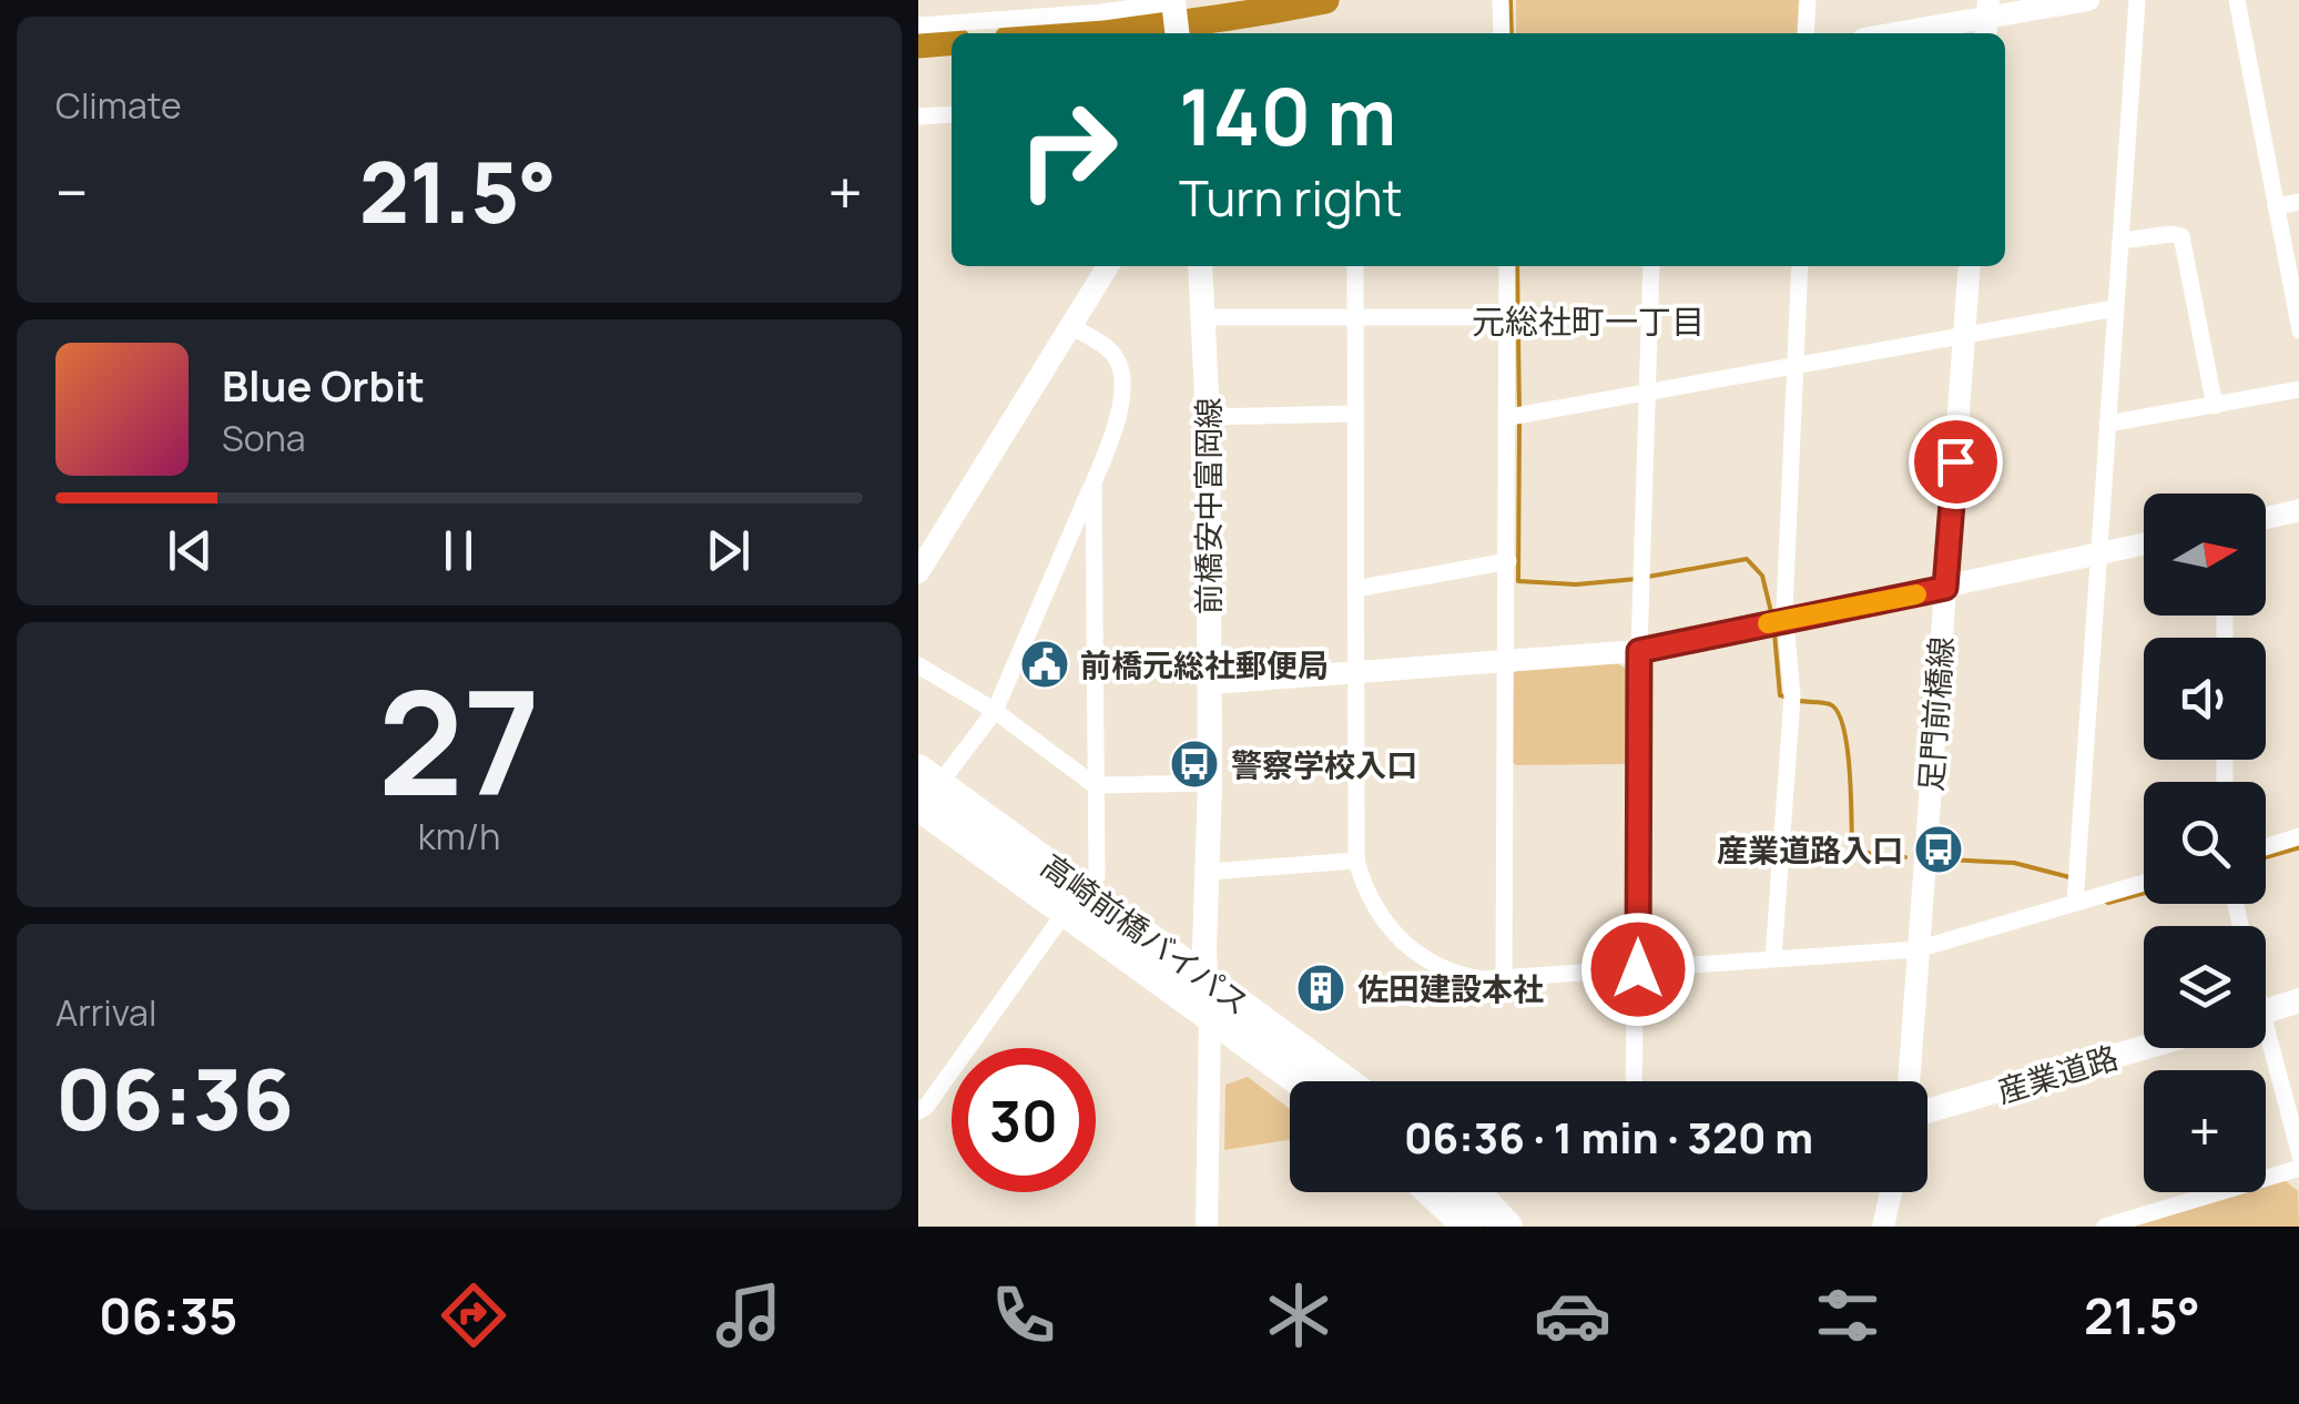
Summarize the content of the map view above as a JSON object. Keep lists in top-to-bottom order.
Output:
{
  "streets": {
    "highway": ["高崎前橋バイパス"],
    "main road": ["前橋安中富岡線", "産業道路"],
    "street": ["足門前橋線"]
  },
  "crossings": [
    ["前橋安中富岡線", "高崎前橋バイパス"]
  ],
  "districts": ["元総社町一丁目"],
  "places": {
    "public building": ["前橋元総社郵便局"],
    "bus stop": ["警察学校入口", "産業道路入口"],
    "building": ["佐田建設本社"]
  },
  "north": "right",
  "page": {
    "tile": [
      "Climate",
      ["27", "km/h"],
      ["Arrival", "06:36"]
    ],
    "turn": ["140 m", "Turn right"],
    "heat": ["−", "21.5°", "+"],
    "song": ["Blue Orbit", "Sona"],
    "map_buttons": "+",
    "limit": "30",
    "trip": "06:36 · 1 min · 320 m",
    "tabs": ["06:35", "21.5°"]
  }
}
